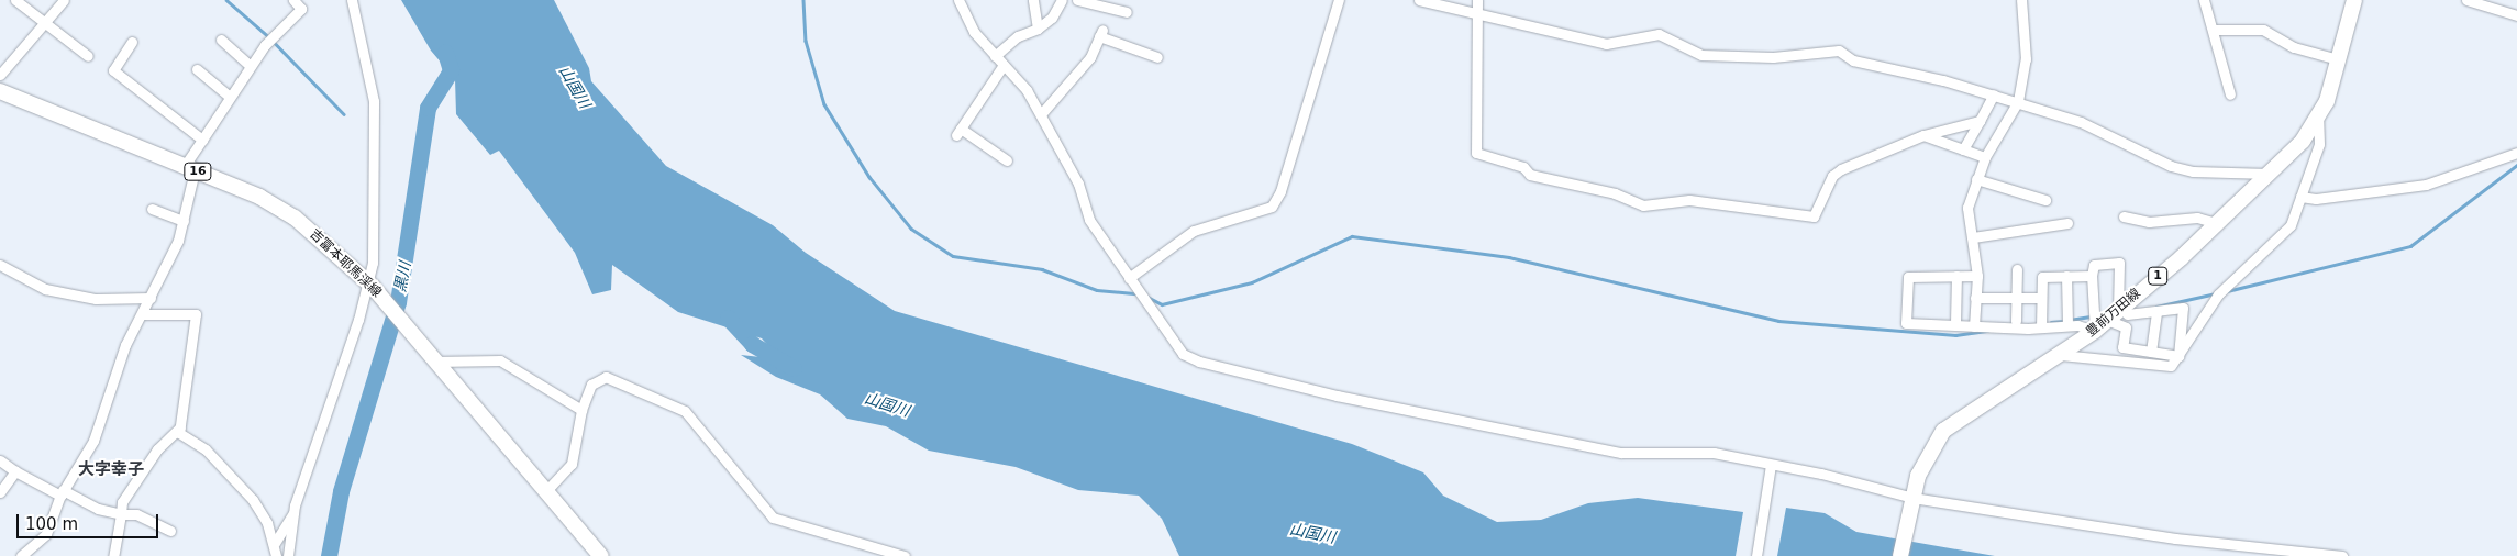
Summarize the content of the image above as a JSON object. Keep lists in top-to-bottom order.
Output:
{
  "streets": {
    "main road": [
      "16",
      "吉富本耶馬渓線",
      "1",
      "豊前万田線"
    ]
  },
  "districts": ["大字幸子"],
  "water": ["山国川", "黒川"],
  "scale_bar": "100 m"
}
